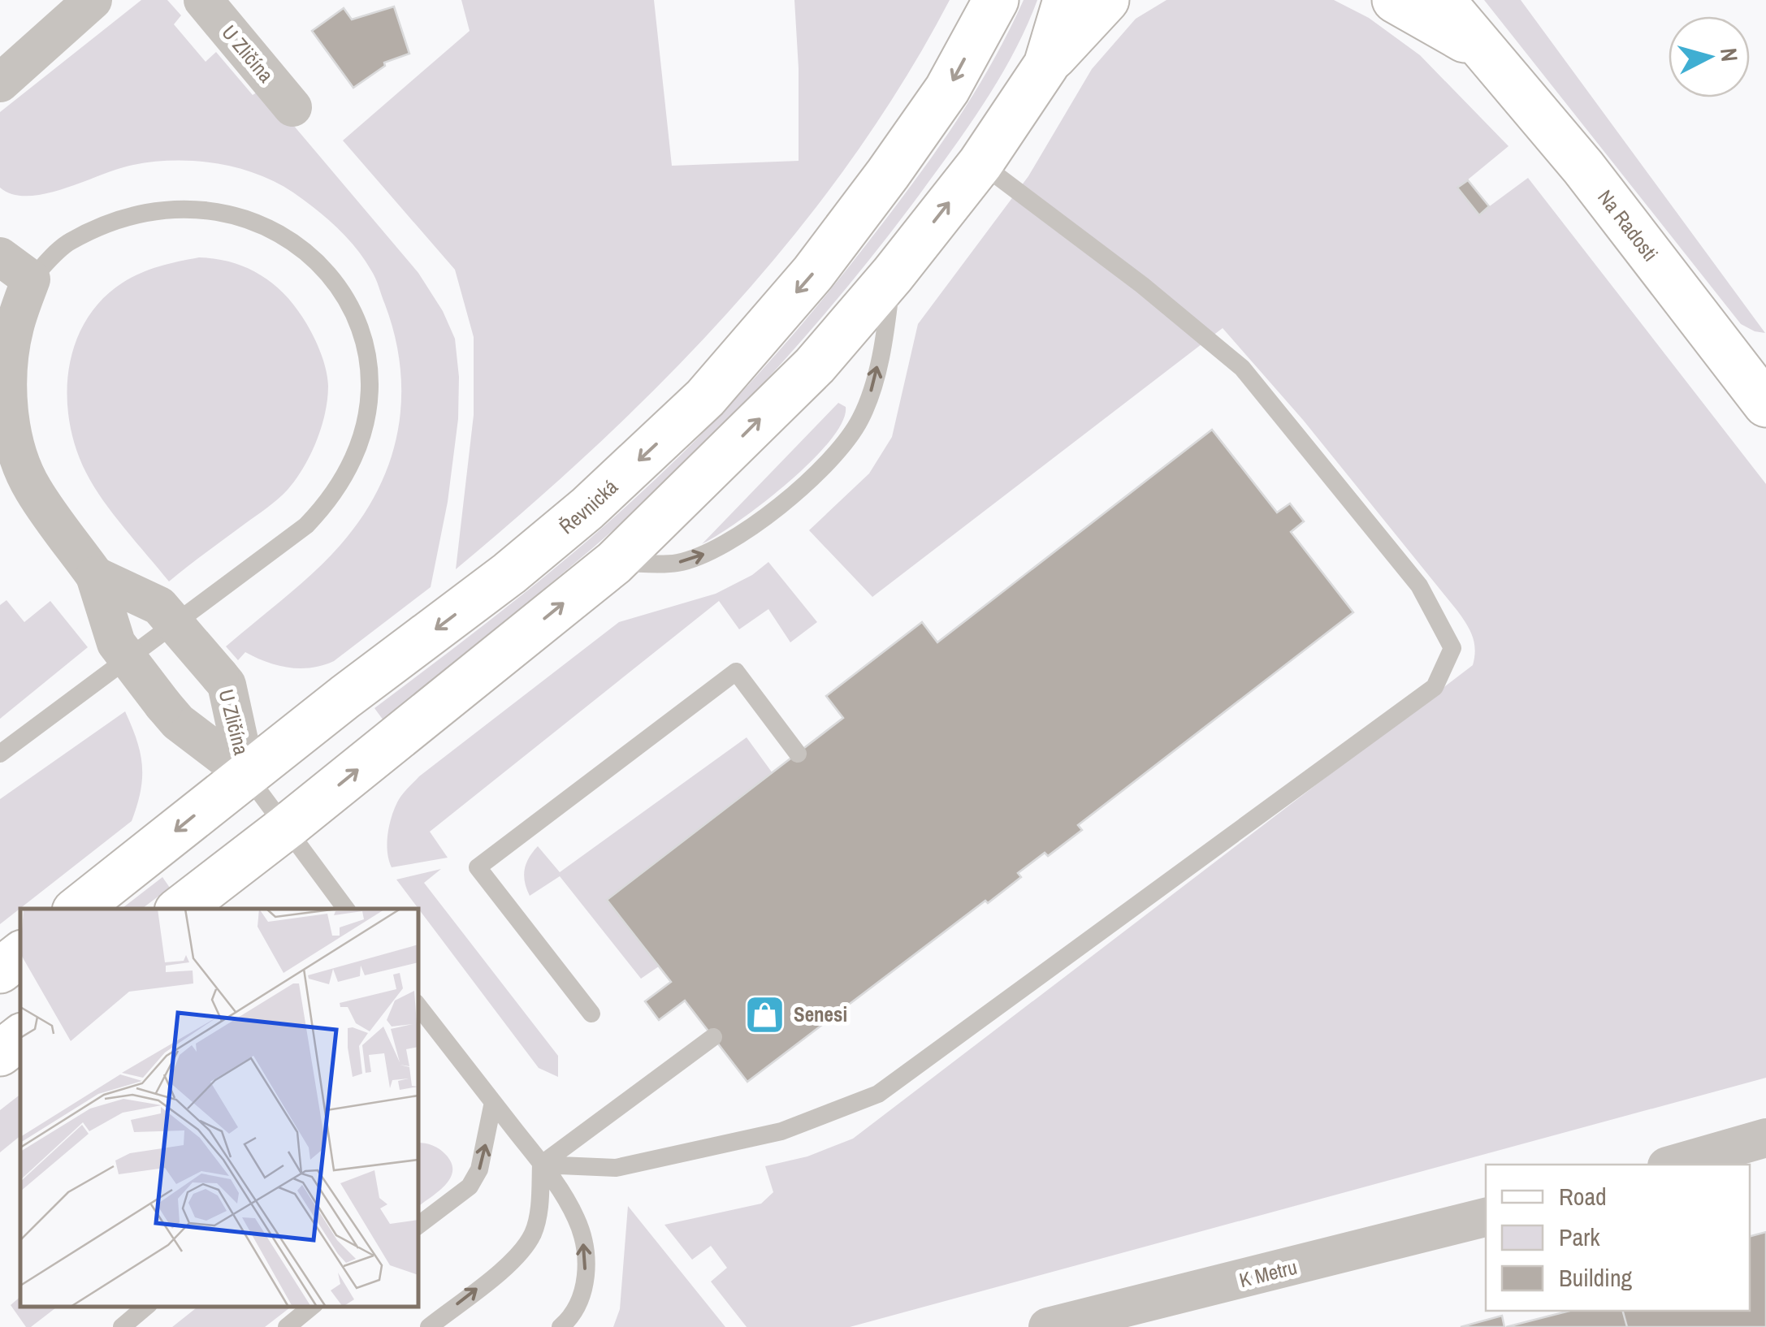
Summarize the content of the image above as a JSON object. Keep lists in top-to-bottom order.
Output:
{
  "streets": {
    "main road": ["Na Radosti", "Řevnická"],
    "street": ["U Zličína", "K Metru"]
  },
  "crossings": [
    ["U Zličína", "Řevnická"]
  ],
  "places": {
    "shop": ["Senesi"]
  },
  "legend": ["Road", "Park", "Building"],
  "north": "right"
}
